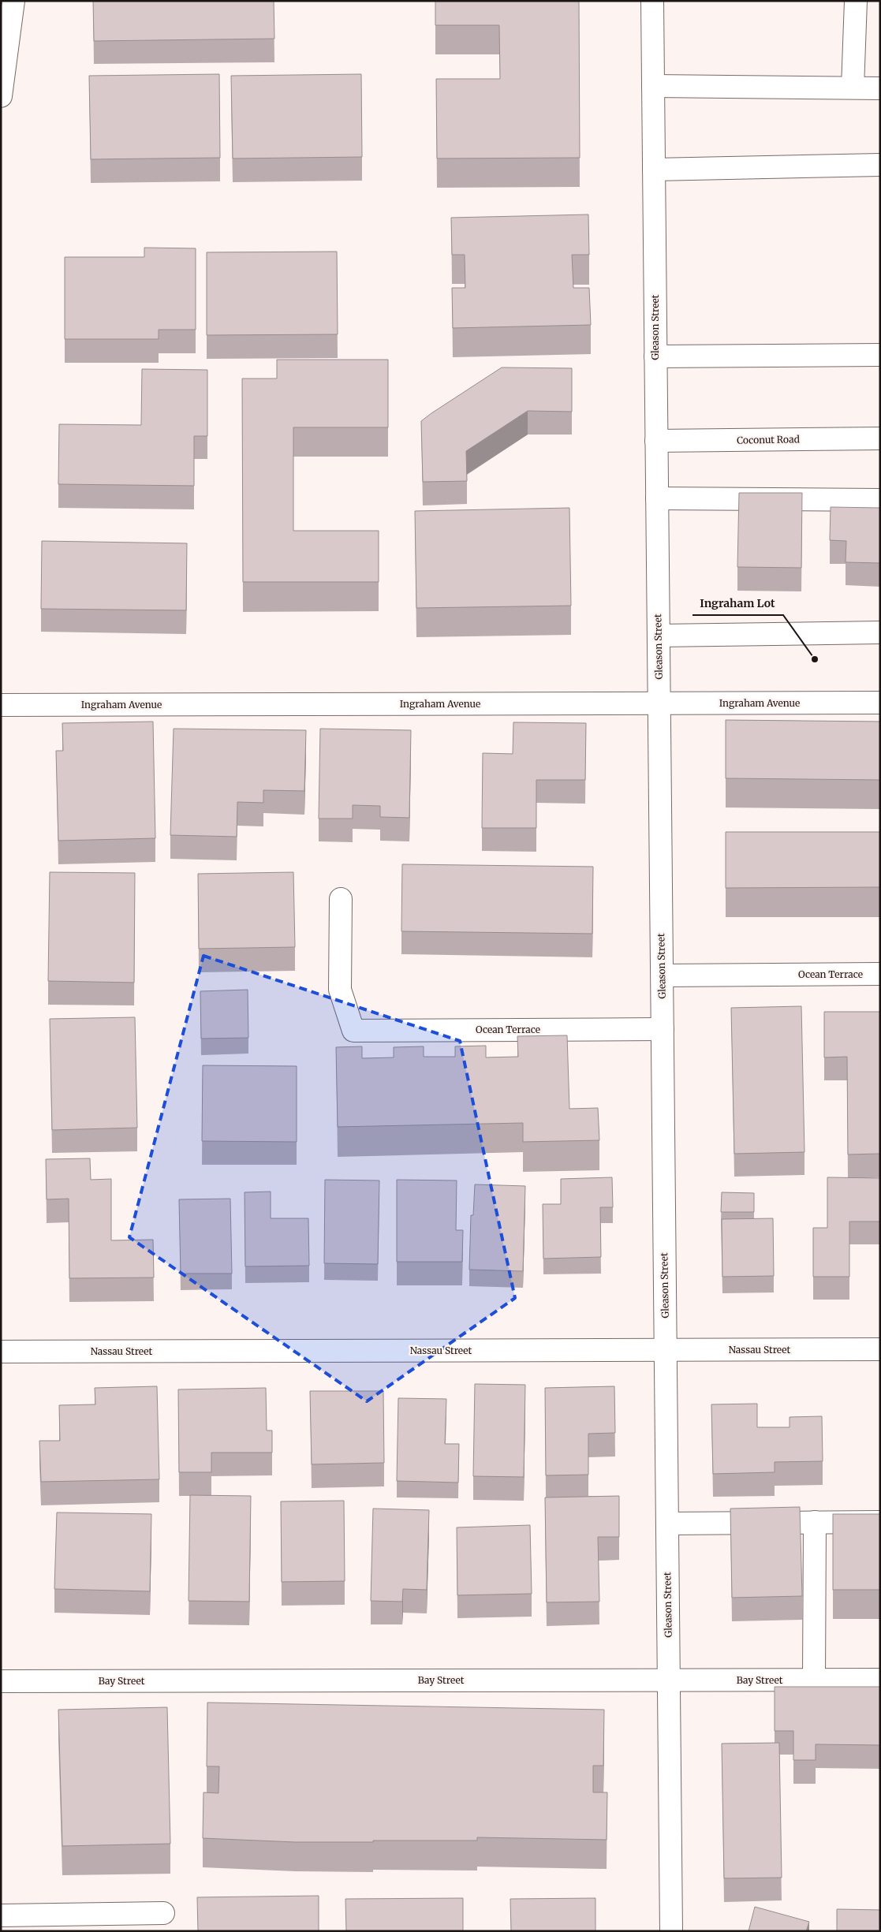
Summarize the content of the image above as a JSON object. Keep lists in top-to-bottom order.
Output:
{
  "streets": {
    "street": [
      "Gleason Street",
      "Coconut Road",
      "Ingraham Avenue",
      "Ocean Terrace",
      "Nassau Street",
      "Bay Street"
    ]
  },
  "crossings": [
    ["Gleason Street", "Coconut Road"],
    ["Gleason Street", "Ingraham Avenue"],
    ["Gleason Street", "Ocean Terrace"],
    ["Gleason Street", "Nassau Street"],
    ["Gleason Street", "Bay Street"]
  ],
  "places": ["Ingraham Lot"]
}
